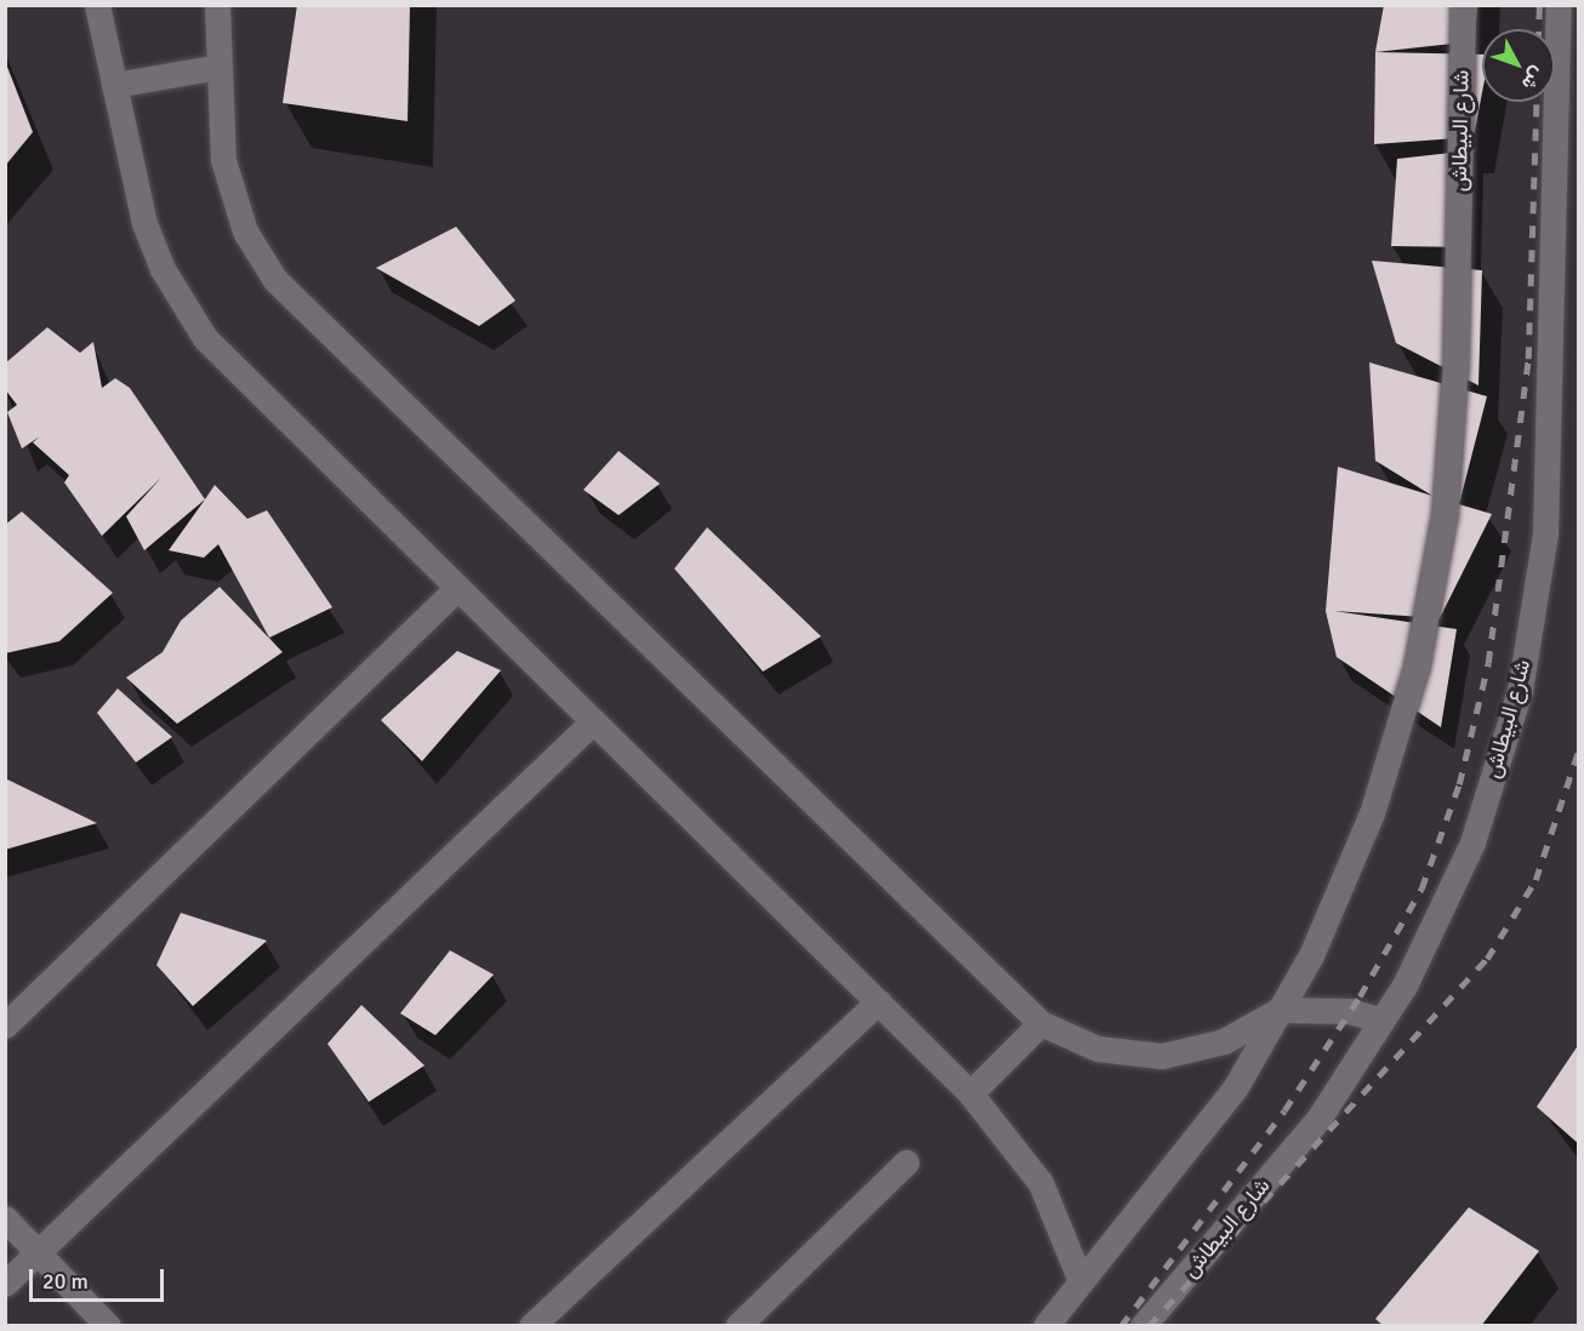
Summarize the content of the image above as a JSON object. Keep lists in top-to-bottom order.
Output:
{
  "streets": {
    "lane": ["شارع البيطاش"]
  },
  "scale_bar": "20 m",
  "north": "bottom right"
}
